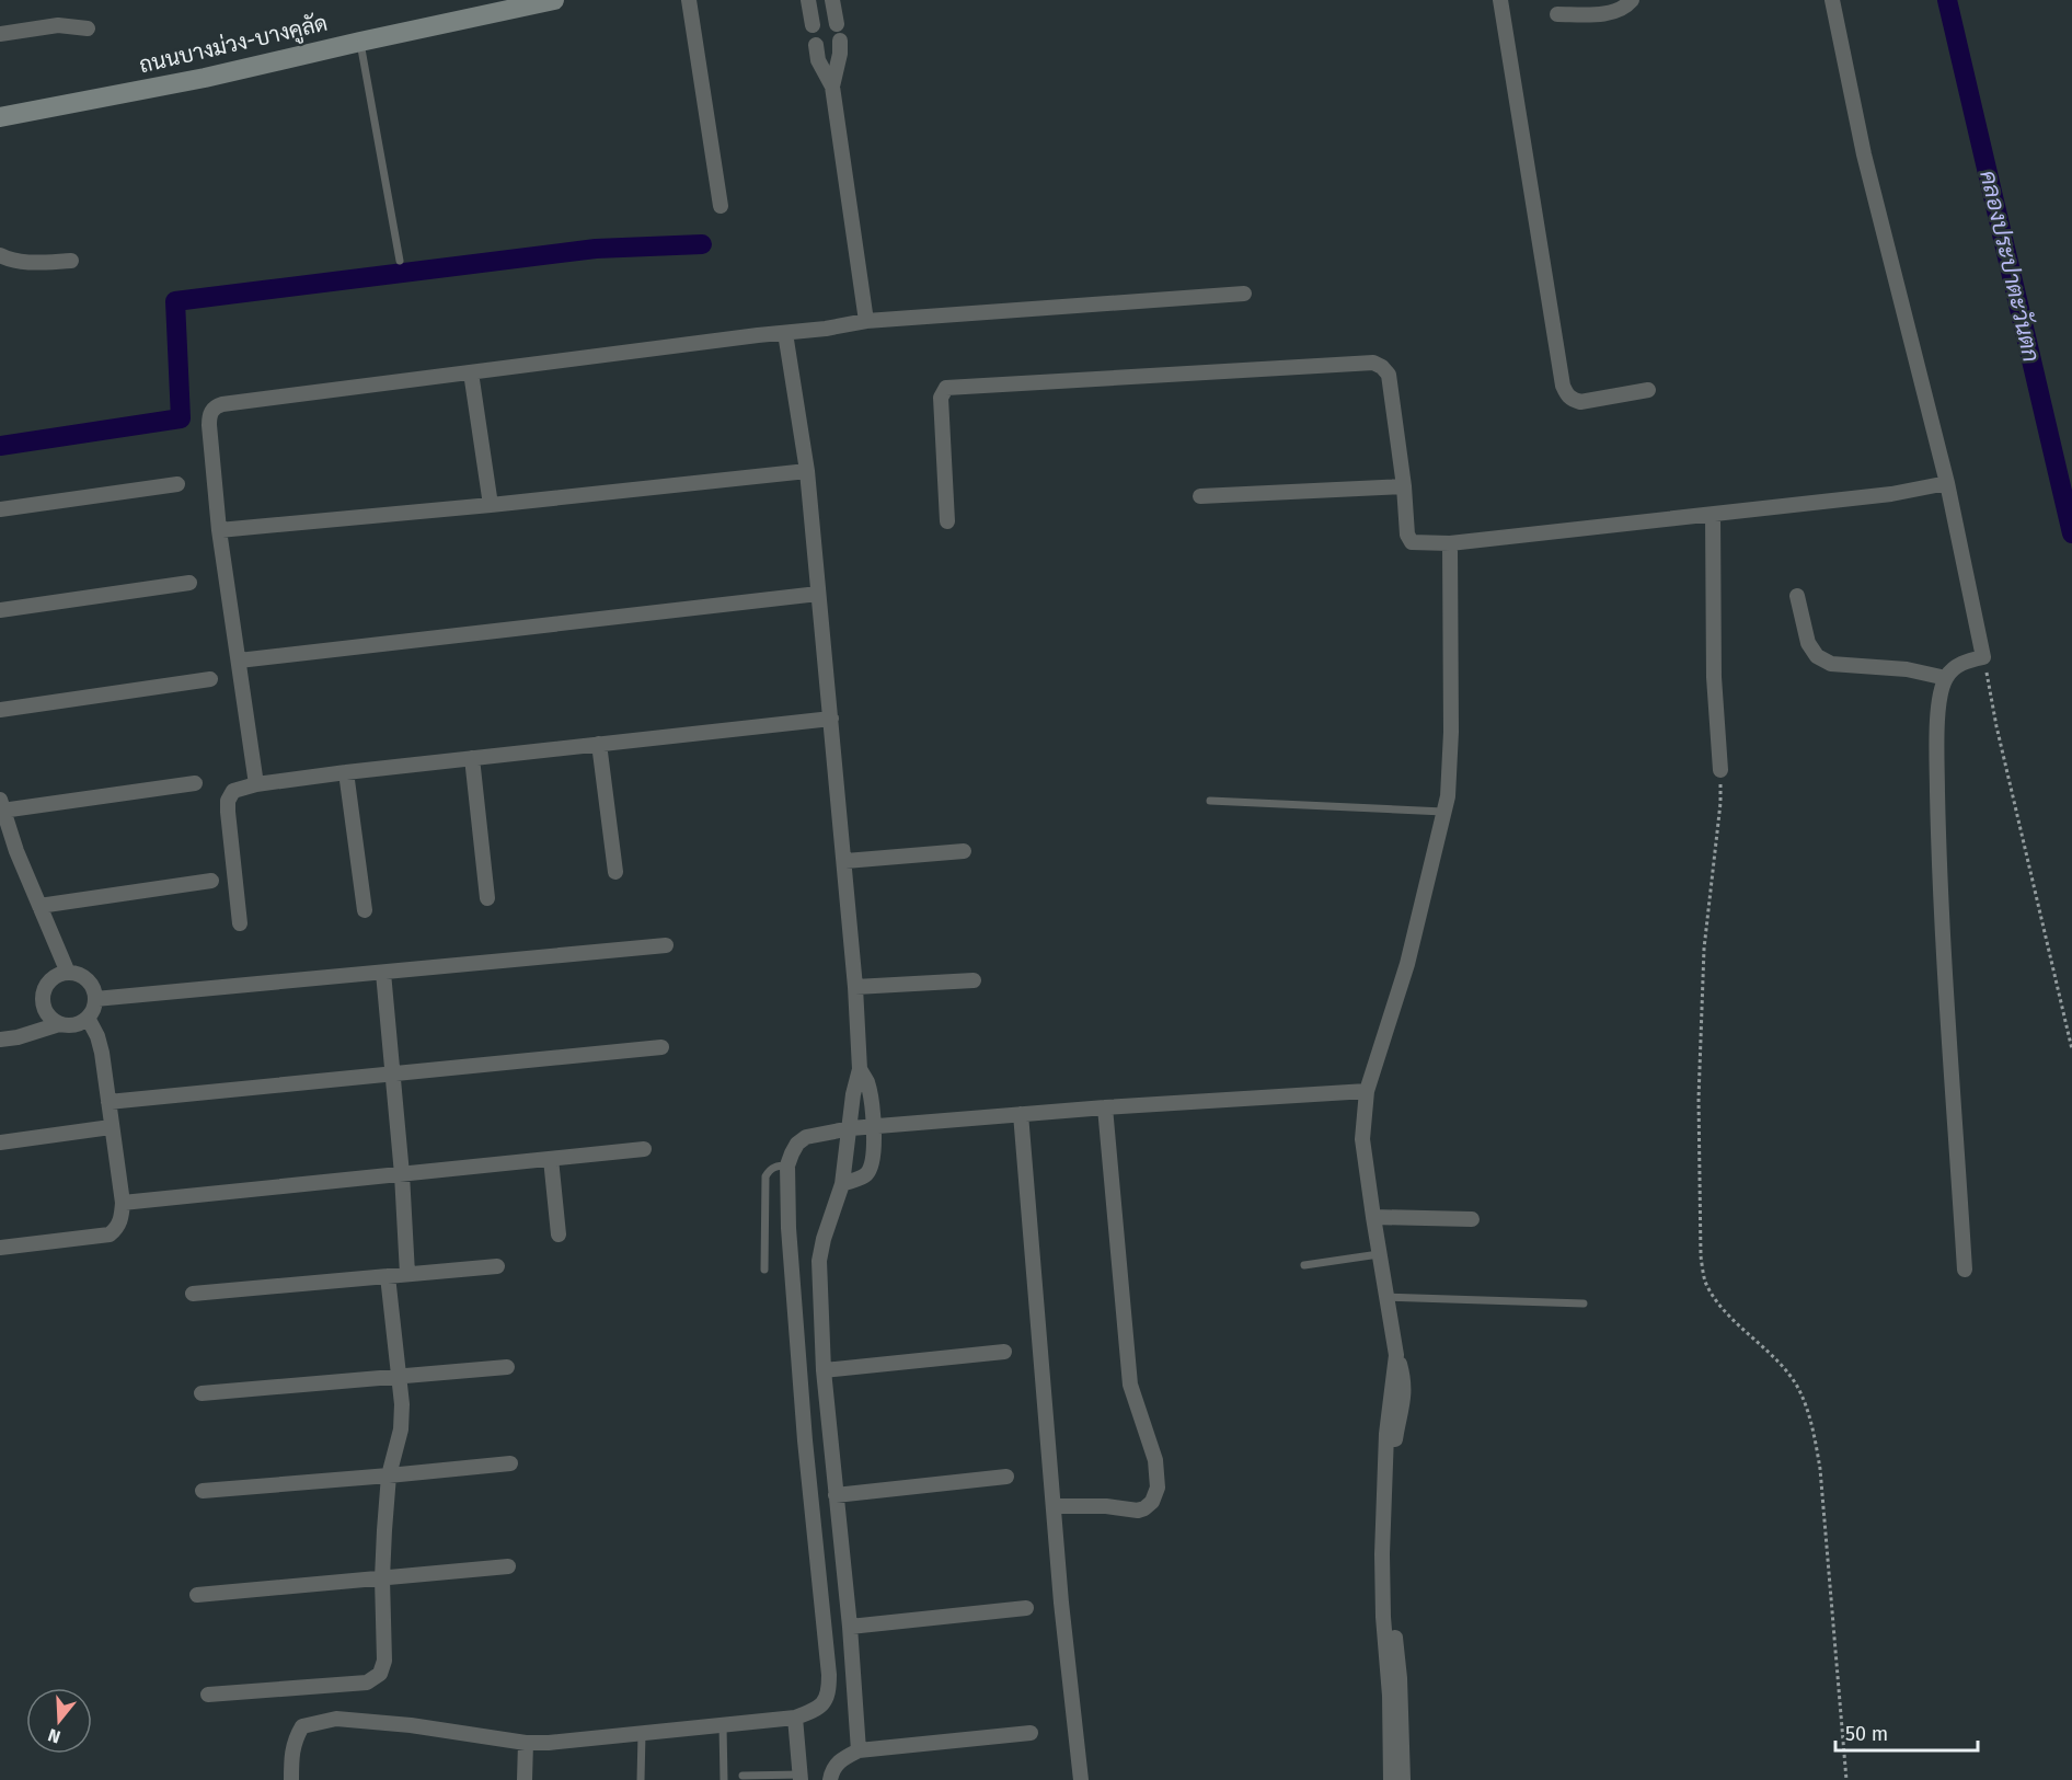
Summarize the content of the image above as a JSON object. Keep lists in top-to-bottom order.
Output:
{
  "streets": {
    "street": ["ถนนบางม่วง-บางคูลัด"]
  },
  "water": ["คลองประปาตะวันตก"],
  "scale_bar": "50 m",
  "north": "bottom"
}
